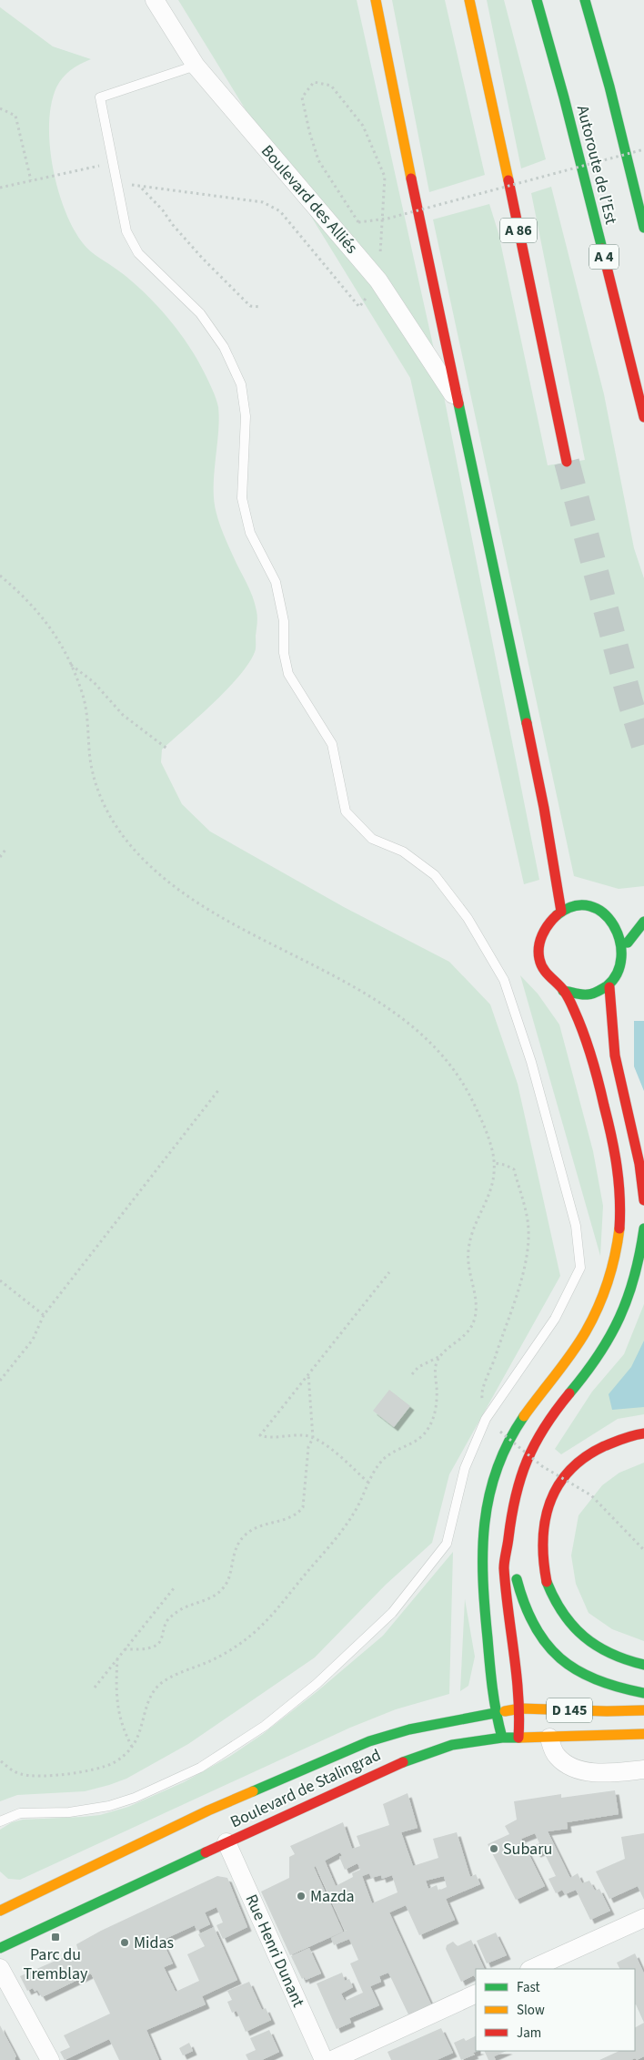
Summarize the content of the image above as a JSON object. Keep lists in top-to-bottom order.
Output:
{
  "streets": {
    "main road": [
      "Autoroute de l’Est",
      "A 86",
      "A 4",
      "D 145",
      "Boulevard de Stalingrad"
    ],
    "street": ["Boulevard des Alliés", "Rue Henri Dunant"]
  },
  "crossings": [
    ["Boulevard de Stalingrad", "Rue Henri Dunant"]
  ],
  "places": {
    "other": ["Subaru", "Mazda", "Midas"],
    "transit": ["Parc du Tremblay"]
  },
  "legend": ["Fast", "Slow", "Jam"]
}
